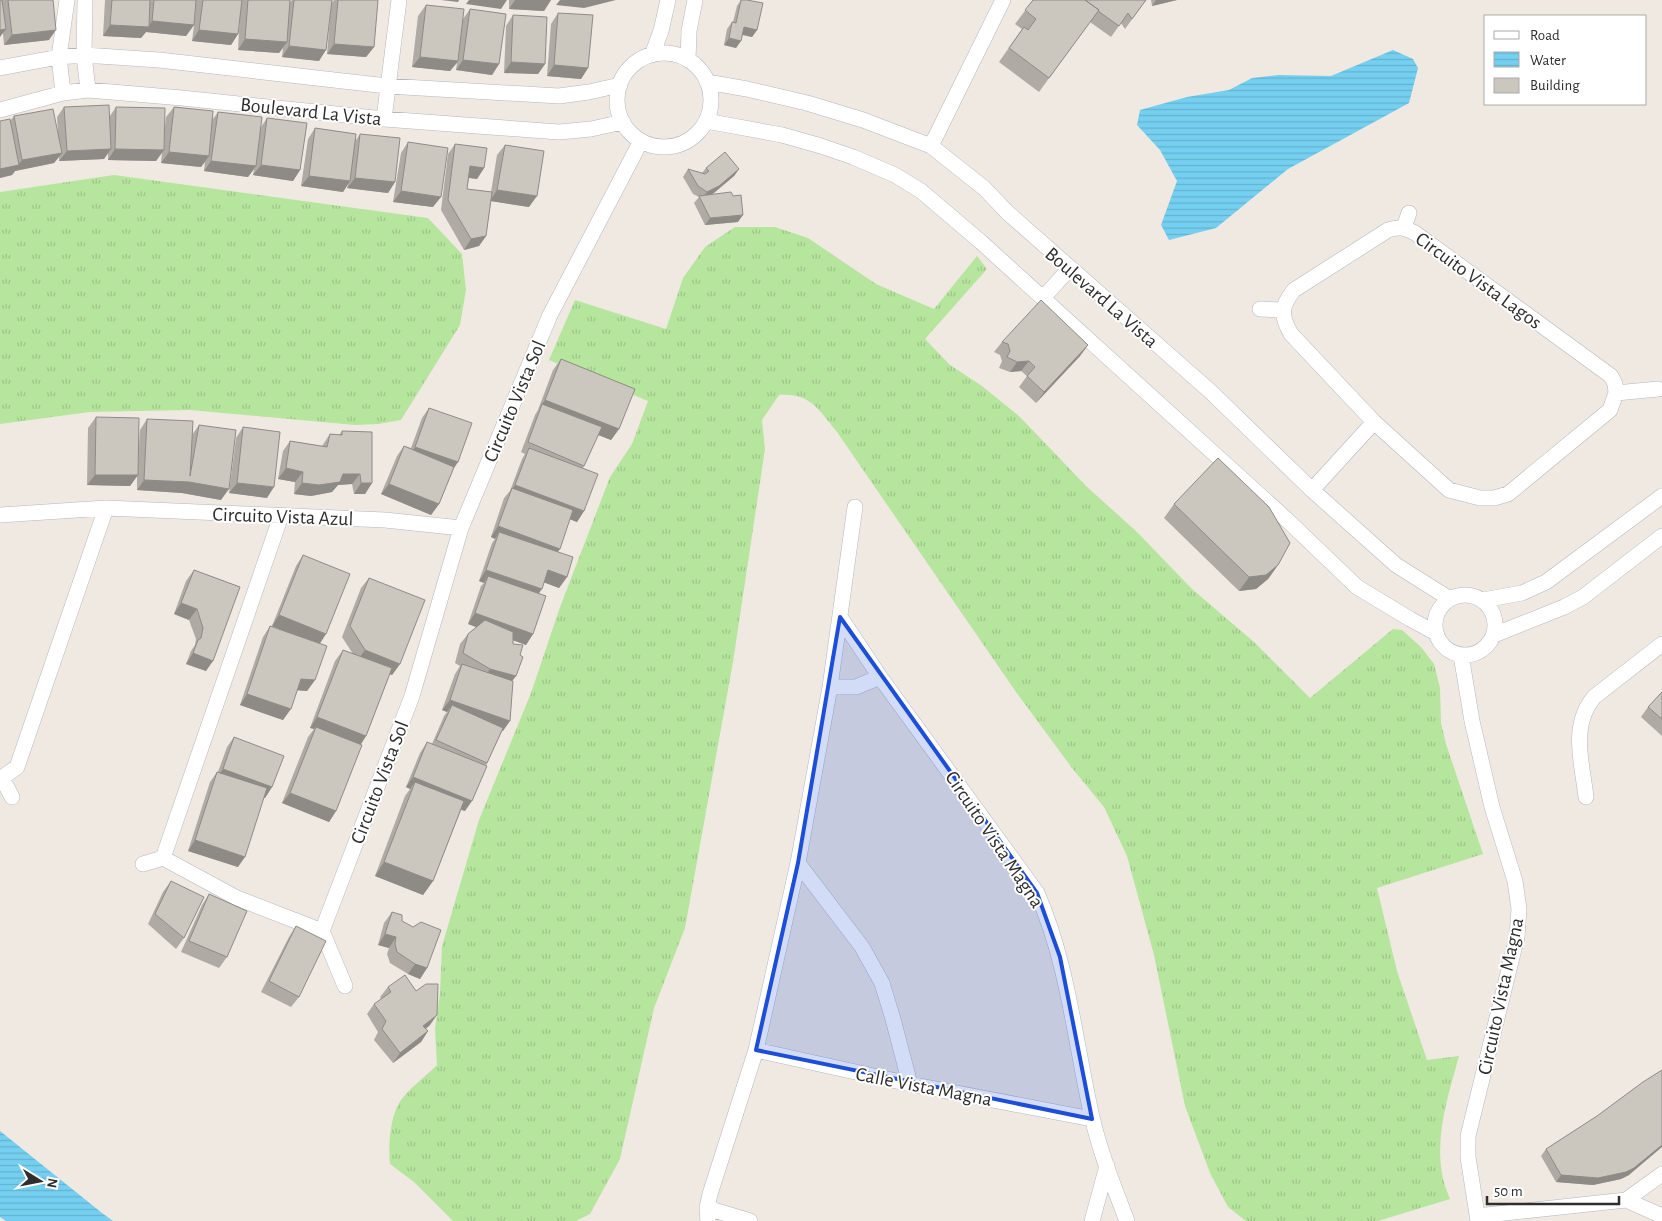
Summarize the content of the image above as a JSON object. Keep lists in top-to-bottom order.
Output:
{
  "streets": {
    "street": [
      "Boulevard La Vista",
      "Circuito Vista Lagos",
      "Circuito Vista Sol",
      "Circuito Vista Azul",
      "Circuito Vista Magna",
      "Calle Vista Magna"
    ]
  },
  "crossings": [
    ["Boulevard La Vista", "Circuito Vista Sol"],
    ["Boulevard La Vista", "Circuito Vista Magna"],
    ["Circuito Vista Sol", "Circuito Vista Azul"],
    ["Circuito Vista Magna", "Calle Vista Magna"]
  ],
  "legend": ["Road", "Water", "Building"],
  "scale_bar": "50 m",
  "north": "right"
}
